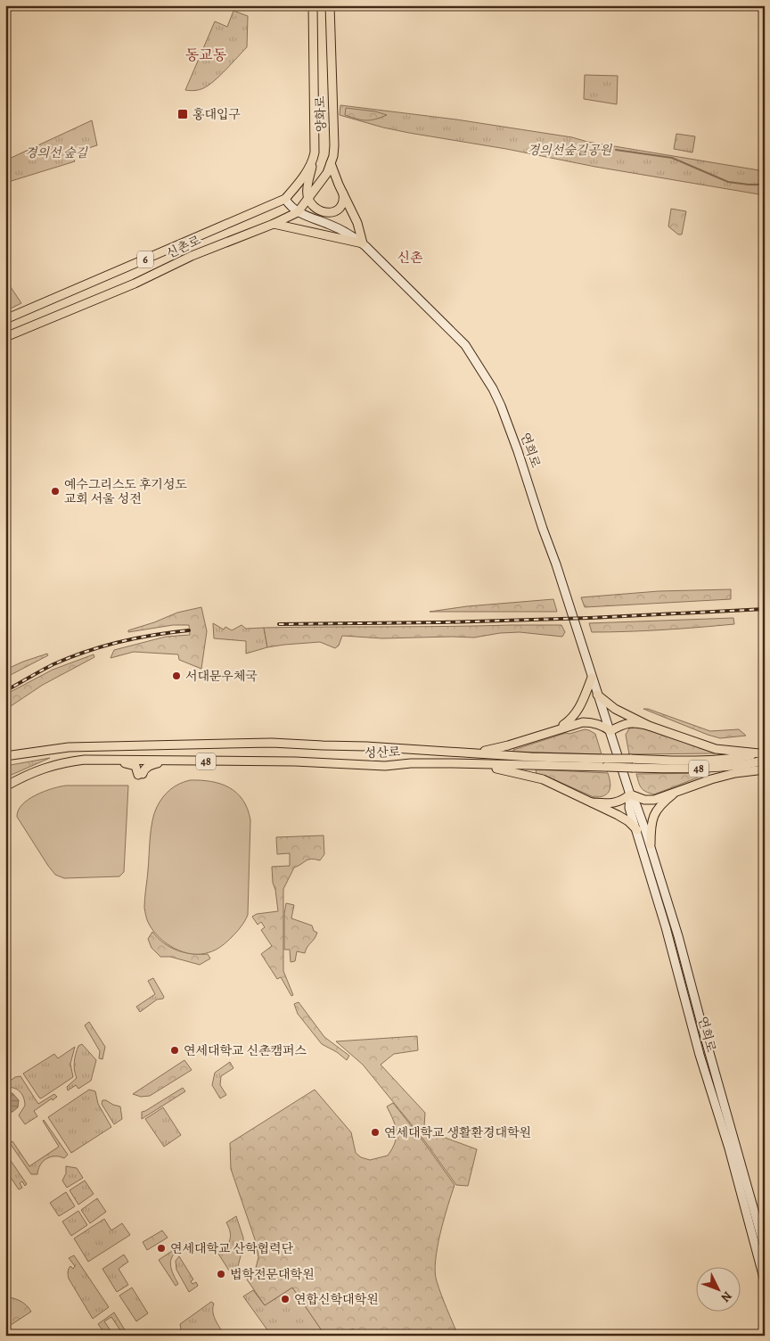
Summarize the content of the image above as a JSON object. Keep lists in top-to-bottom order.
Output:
{
  "streets": {
    "main road": [
      "양화로",
      "신촌로",
      "6",
      "연희로",
      "성산로",
      "48"
    ]
  },
  "crossings": [
    ["양화로", "신촌로"],
    ["양화로", "연희로"],
    ["신촌로", "연희로"]
  ],
  "districts": ["동교동", "신촌"],
  "parks": ["경의선숲길공원", "경의선 숲길"],
  "places": {
    "transit": ["홍대입구"],
    "other": [
      "예수그리스도 후기성도 교회 서울 성전",
      "서대문우체국",
      "연세대학교 신촌캠퍼스",
      "연세대학교 생활환경대학원",
      "연세대학교 산학협력단",
      "법학전문대학원",
      "연합신학대학원"
    ]
  },
  "north": "bottom right"
}
